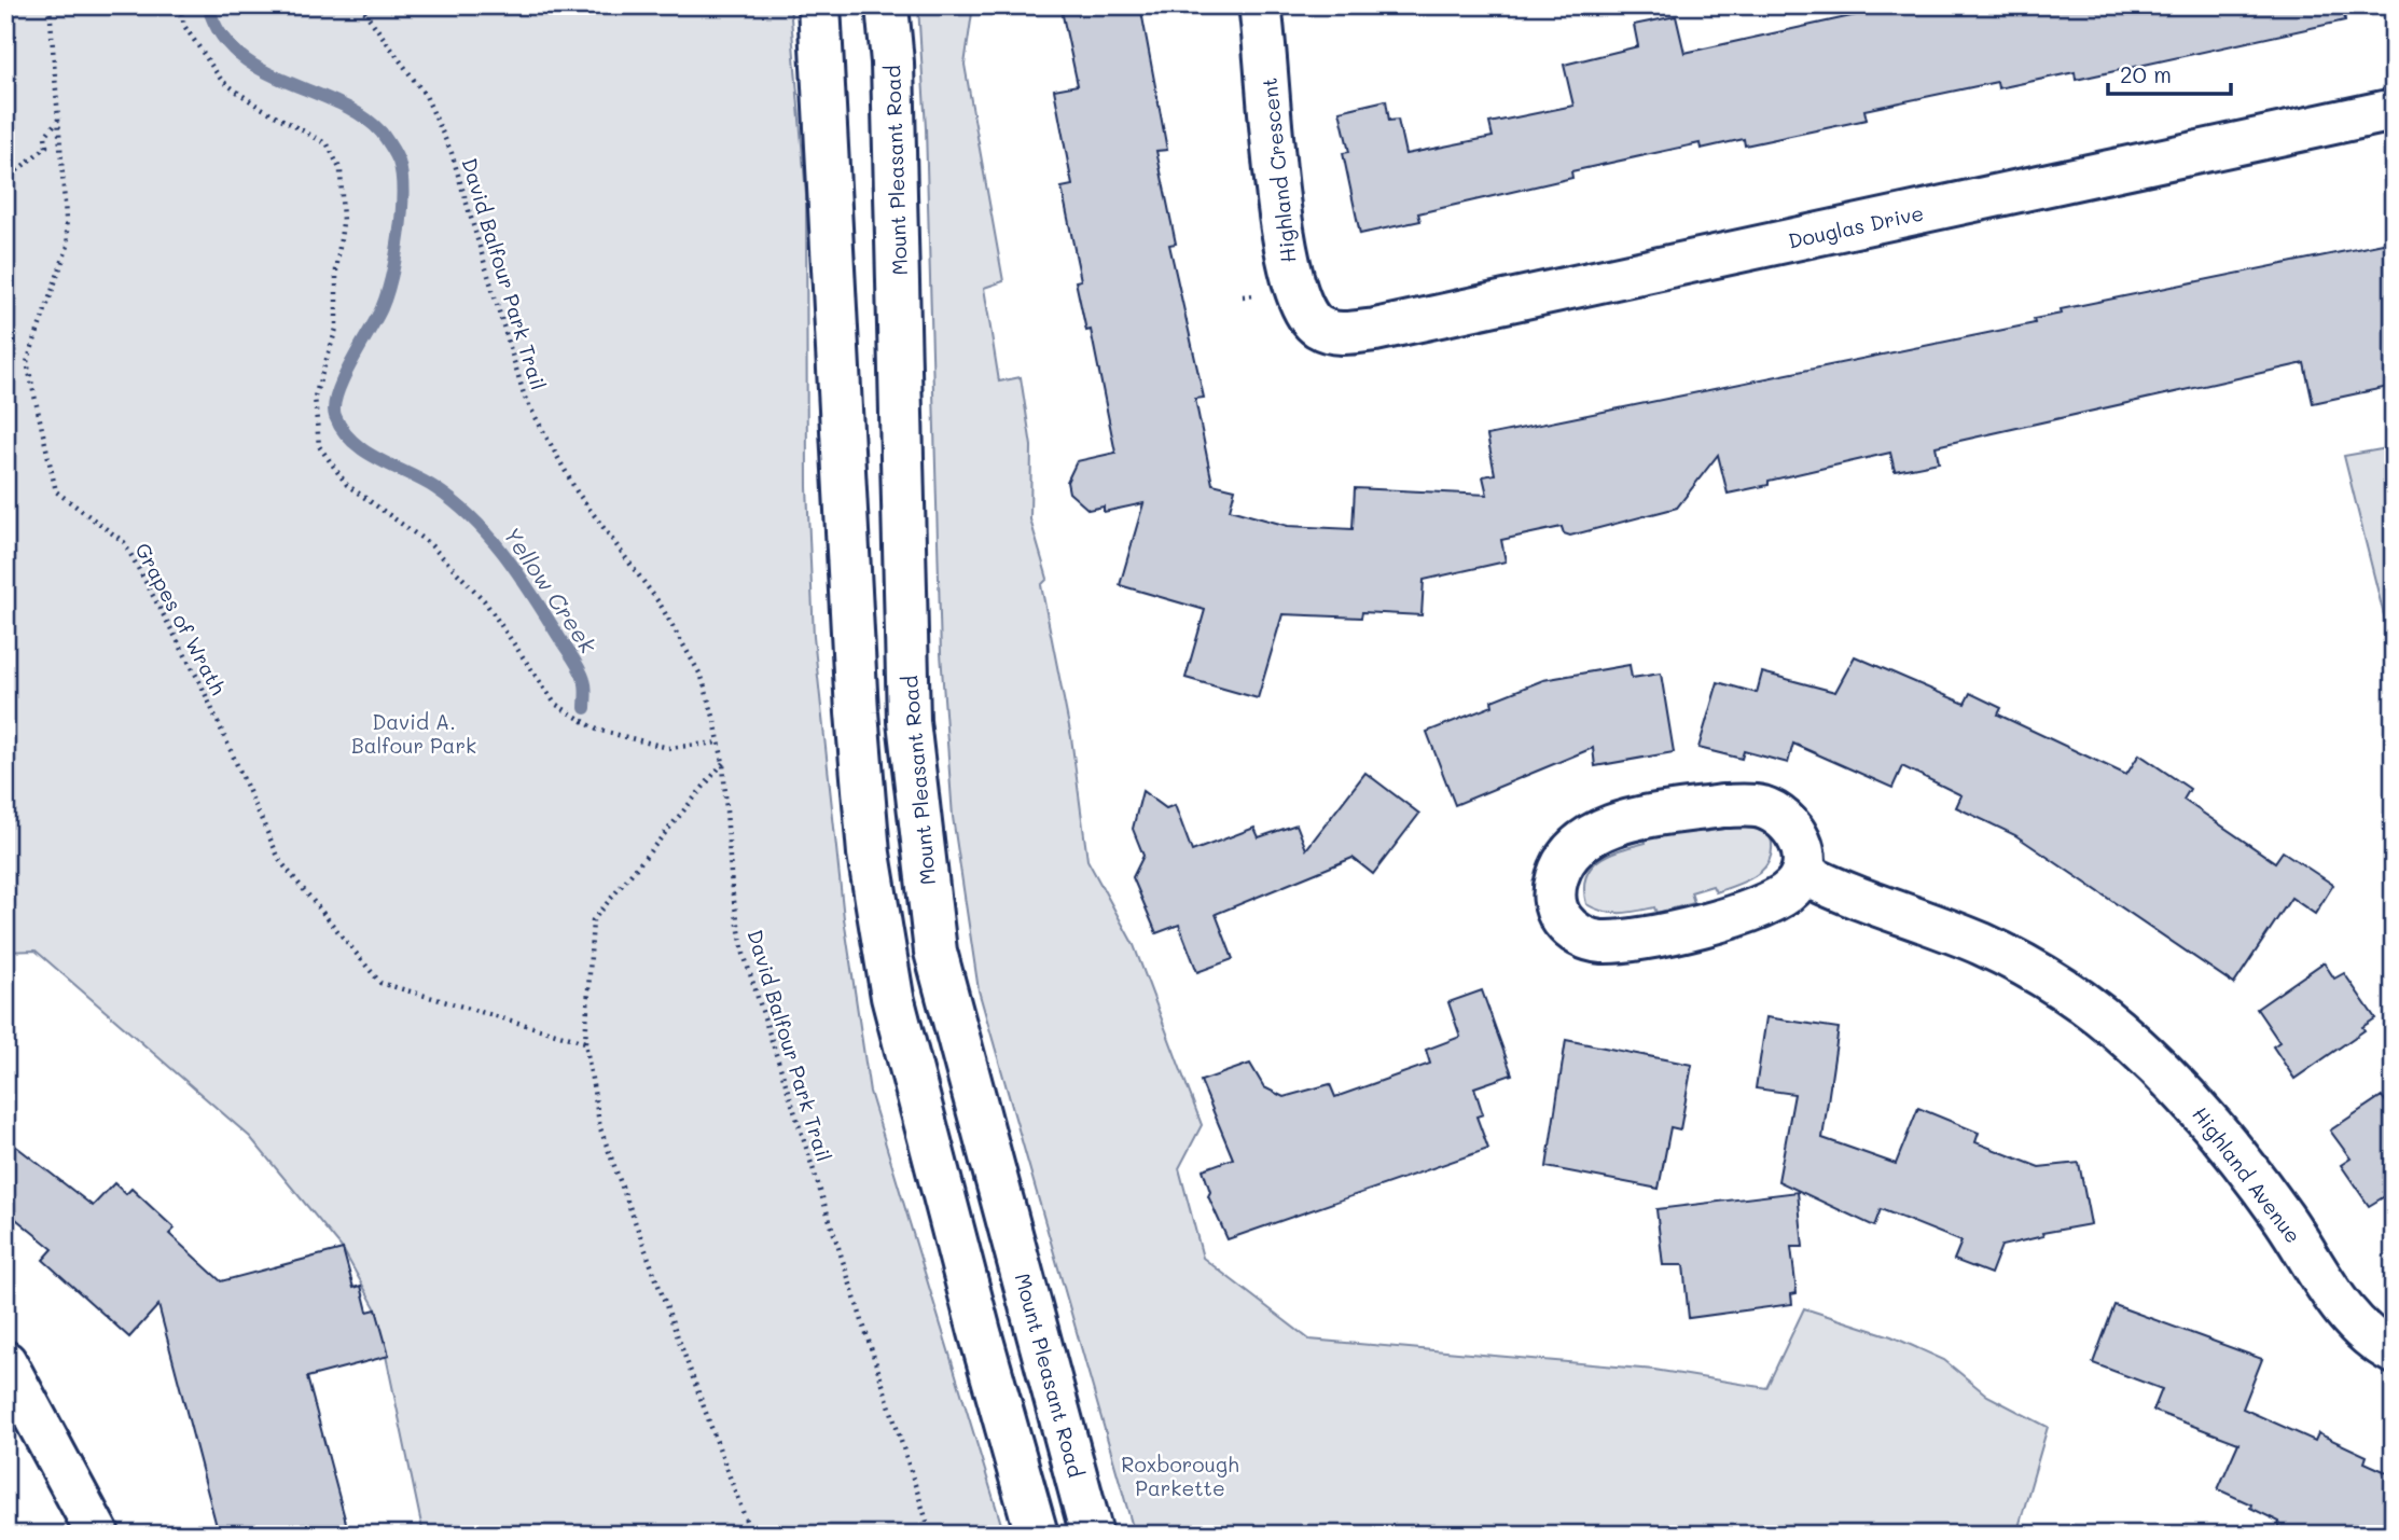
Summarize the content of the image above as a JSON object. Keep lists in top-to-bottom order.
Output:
{
  "streets": {
    "main road": [
      "Mount Pleasant Road",
      "Highland Crescent",
      "Douglas Drive",
      "Highland Avenue"
    ],
    "path": ["David Balfour Park Trail", "Grapes of Wrath"]
  },
  "crossings": [
    ["Highland Crescent", "Douglas Drive"]
  ],
  "water": ["Yellow Creek"],
  "parks": ["David A. Balfour Park", "Roxborough Parkette"],
  "scale_bar": "20 m"
}
